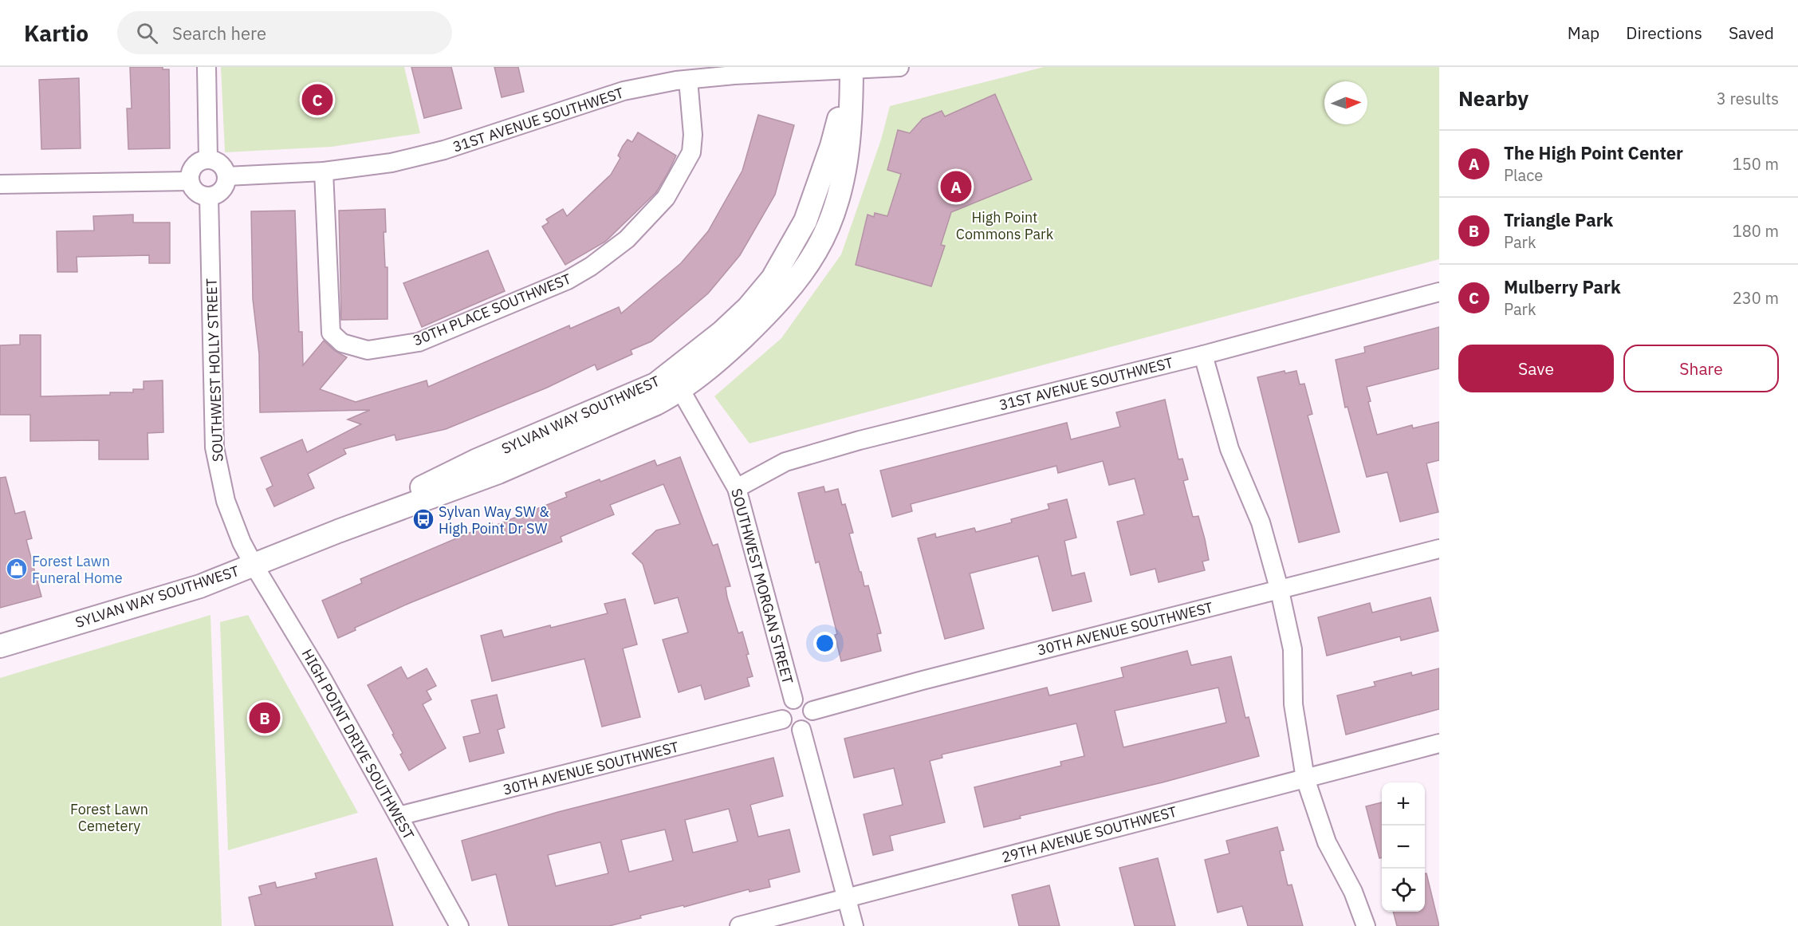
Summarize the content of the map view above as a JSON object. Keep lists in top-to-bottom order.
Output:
{
  "streets": {
    "street": [
      "31ST AVENUE SOUTHWEST",
      "30TH PLACE SOUTHWEST",
      "SOUTHWEST HOLLY STREET",
      "SYLVAN WAY SOUTHWEST",
      "SOUTHWEST MORGAN STREET",
      "30TH AVENUE SOUTHWEST",
      "HIGH POINT DRIVE SOUTHWEST",
      "29TH AVENUE SOUTHWEST"
    ]
  },
  "crossings": [
    ["31ST AVENUE SOUTHWEST", "30TH PLACE SOUTHWEST"],
    ["31ST AVENUE SOUTHWEST", "SOUTHWEST HOLLY STREET"],
    ["31ST AVENUE SOUTHWEST", "SYLVAN WAY SOUTHWEST"],
    ["31ST AVENUE SOUTHWEST", "SOUTHWEST MORGAN STREET"],
    ["SOUTHWEST HOLLY STREET", "SYLVAN WAY SOUTHWEST"],
    ["SOUTHWEST HOLLY STREET", "HIGH POINT DRIVE SOUTHWEST"],
    ["SYLVAN WAY SOUTHWEST", "SOUTHWEST MORGAN STREET"],
    ["SYLVAN WAY SOUTHWEST", "HIGH POINT DRIVE SOUTHWEST"],
    ["SOUTHWEST MORGAN STREET", "30TH AVENUE SOUTHWEST"],
    ["30TH AVENUE SOUTHWEST", "HIGH POINT DRIVE SOUTHWEST"]
  ],
  "parks": ["High Point Commons Park", "Forest Lawn Cemetery"],
  "places": {
    "bus stop": ["Sylvan Way SW & High Point Dr SW"],
    "shop": ["Forest Lawn Funeral Home"]
  },
  "north": "right",
  "page": {
    "header": "Kartio",
    "search": "Search here",
    "nav": ["Map", "Directions", "Saved"],
    "heading": ["Nearby", "3 results"],
    "pins": ["C", "A", "B"],
    "list": [
      {
        "mark": "A",
        "name": "The High Point Center",
        "note": "Place",
        "value": "150 m"
      },
      {
        "mark": "B",
        "name": "Triangle Park",
        "note": "Park",
        "value": "180 m"
      },
      {
        "mark": "C",
        "name": "Mulberry Park",
        "note": "Park",
        "value": "230 m"
      }
    ],
    "buttons": ["Save", "Share"],
    "map_buttons": ["+", "−"]
  }
}
